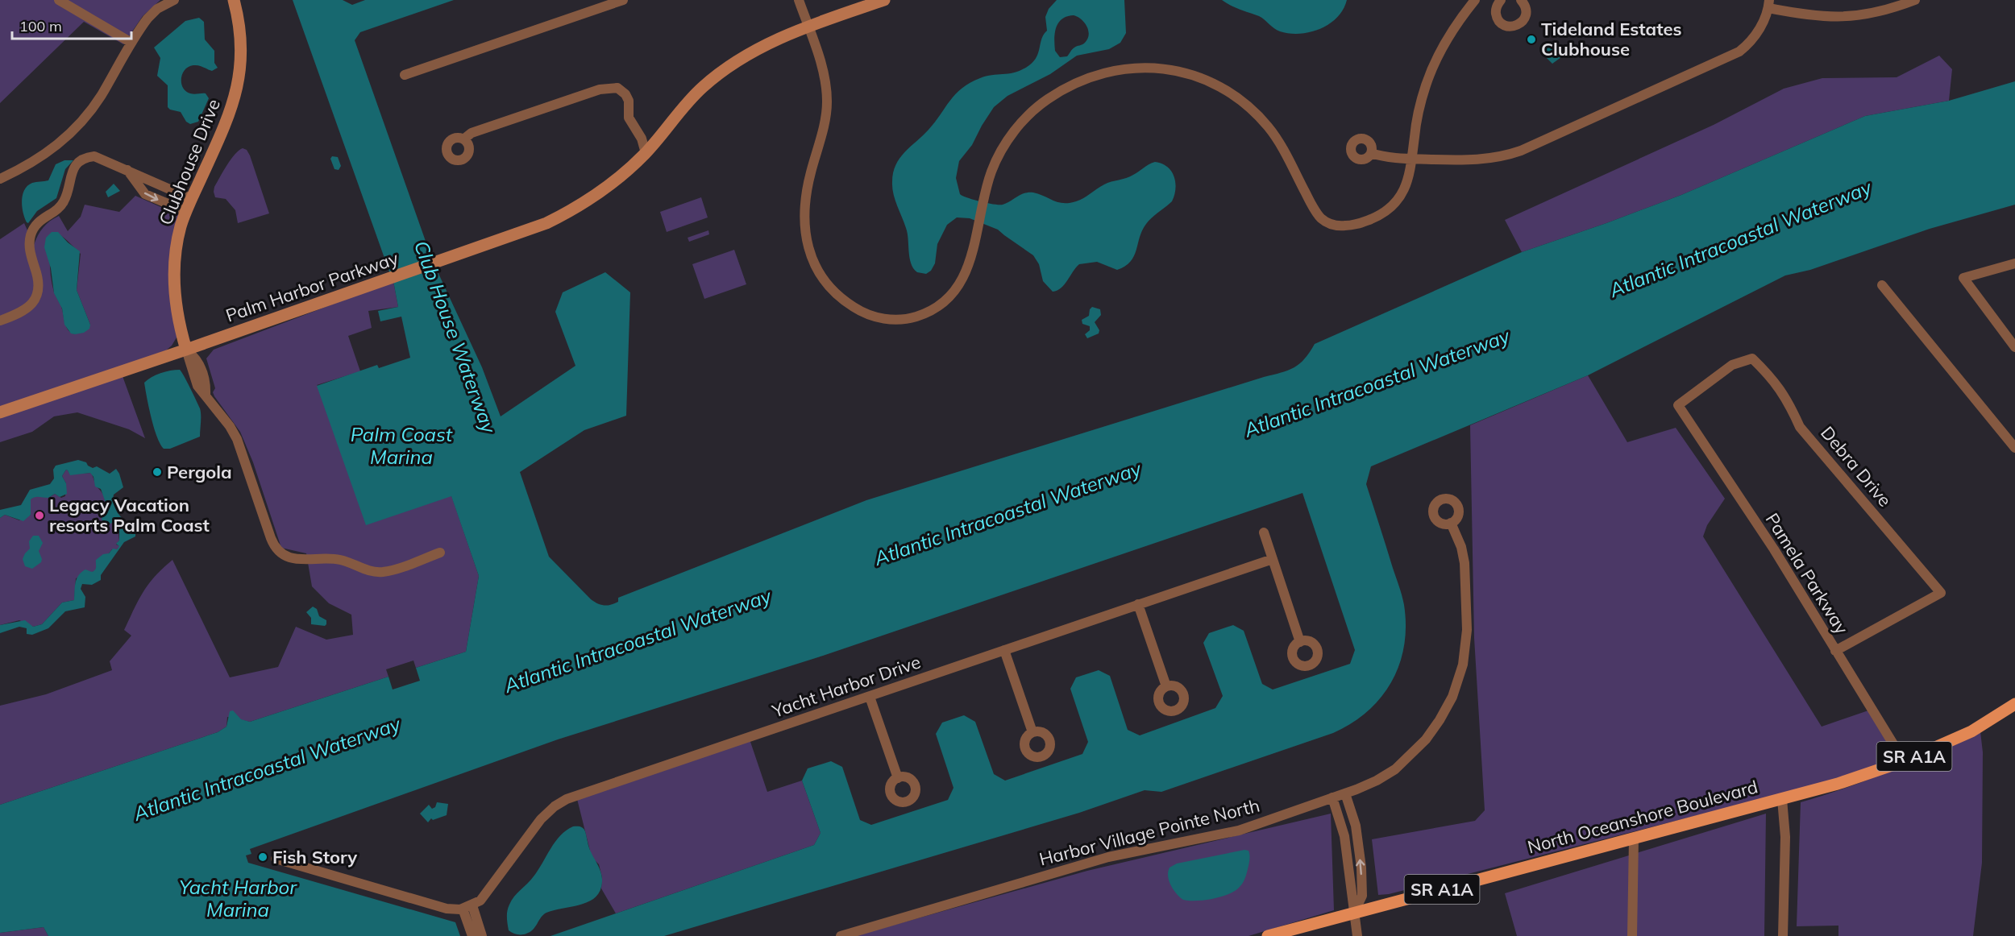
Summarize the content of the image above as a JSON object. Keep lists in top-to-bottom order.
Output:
{
  "streets": {
    "main road": ["SR A1A", "North Oceanshore Boulevard"],
    "street": [
      "Clubhouse Drive",
      "Palm Harbor Parkway",
      "Debra Drive",
      "Pamela Parkway",
      "Yacht Harbor Drive",
      "Harbor Village Pointe North"
    ]
  },
  "crossings": [
    ["Clubhouse Drive", "Palm Harbor Parkway"],
    ["Debra Drive", "Pamela Parkway"],
    ["Pamela Parkway", "North Oceanshore Boulevard"]
  ],
  "water": [
    "Atlantic Intracoastal Waterway",
    "Club House Waterway",
    "Palm Coast Marina",
    "Yacht Harbor Marina"
  ],
  "places": [
    "Tideland Estates Clubhouse",
    "Pergola",
    "Legacy Vacation resorts Palm Coast",
    "Fish Story"
  ],
  "scale_bar": "100 m"
}
